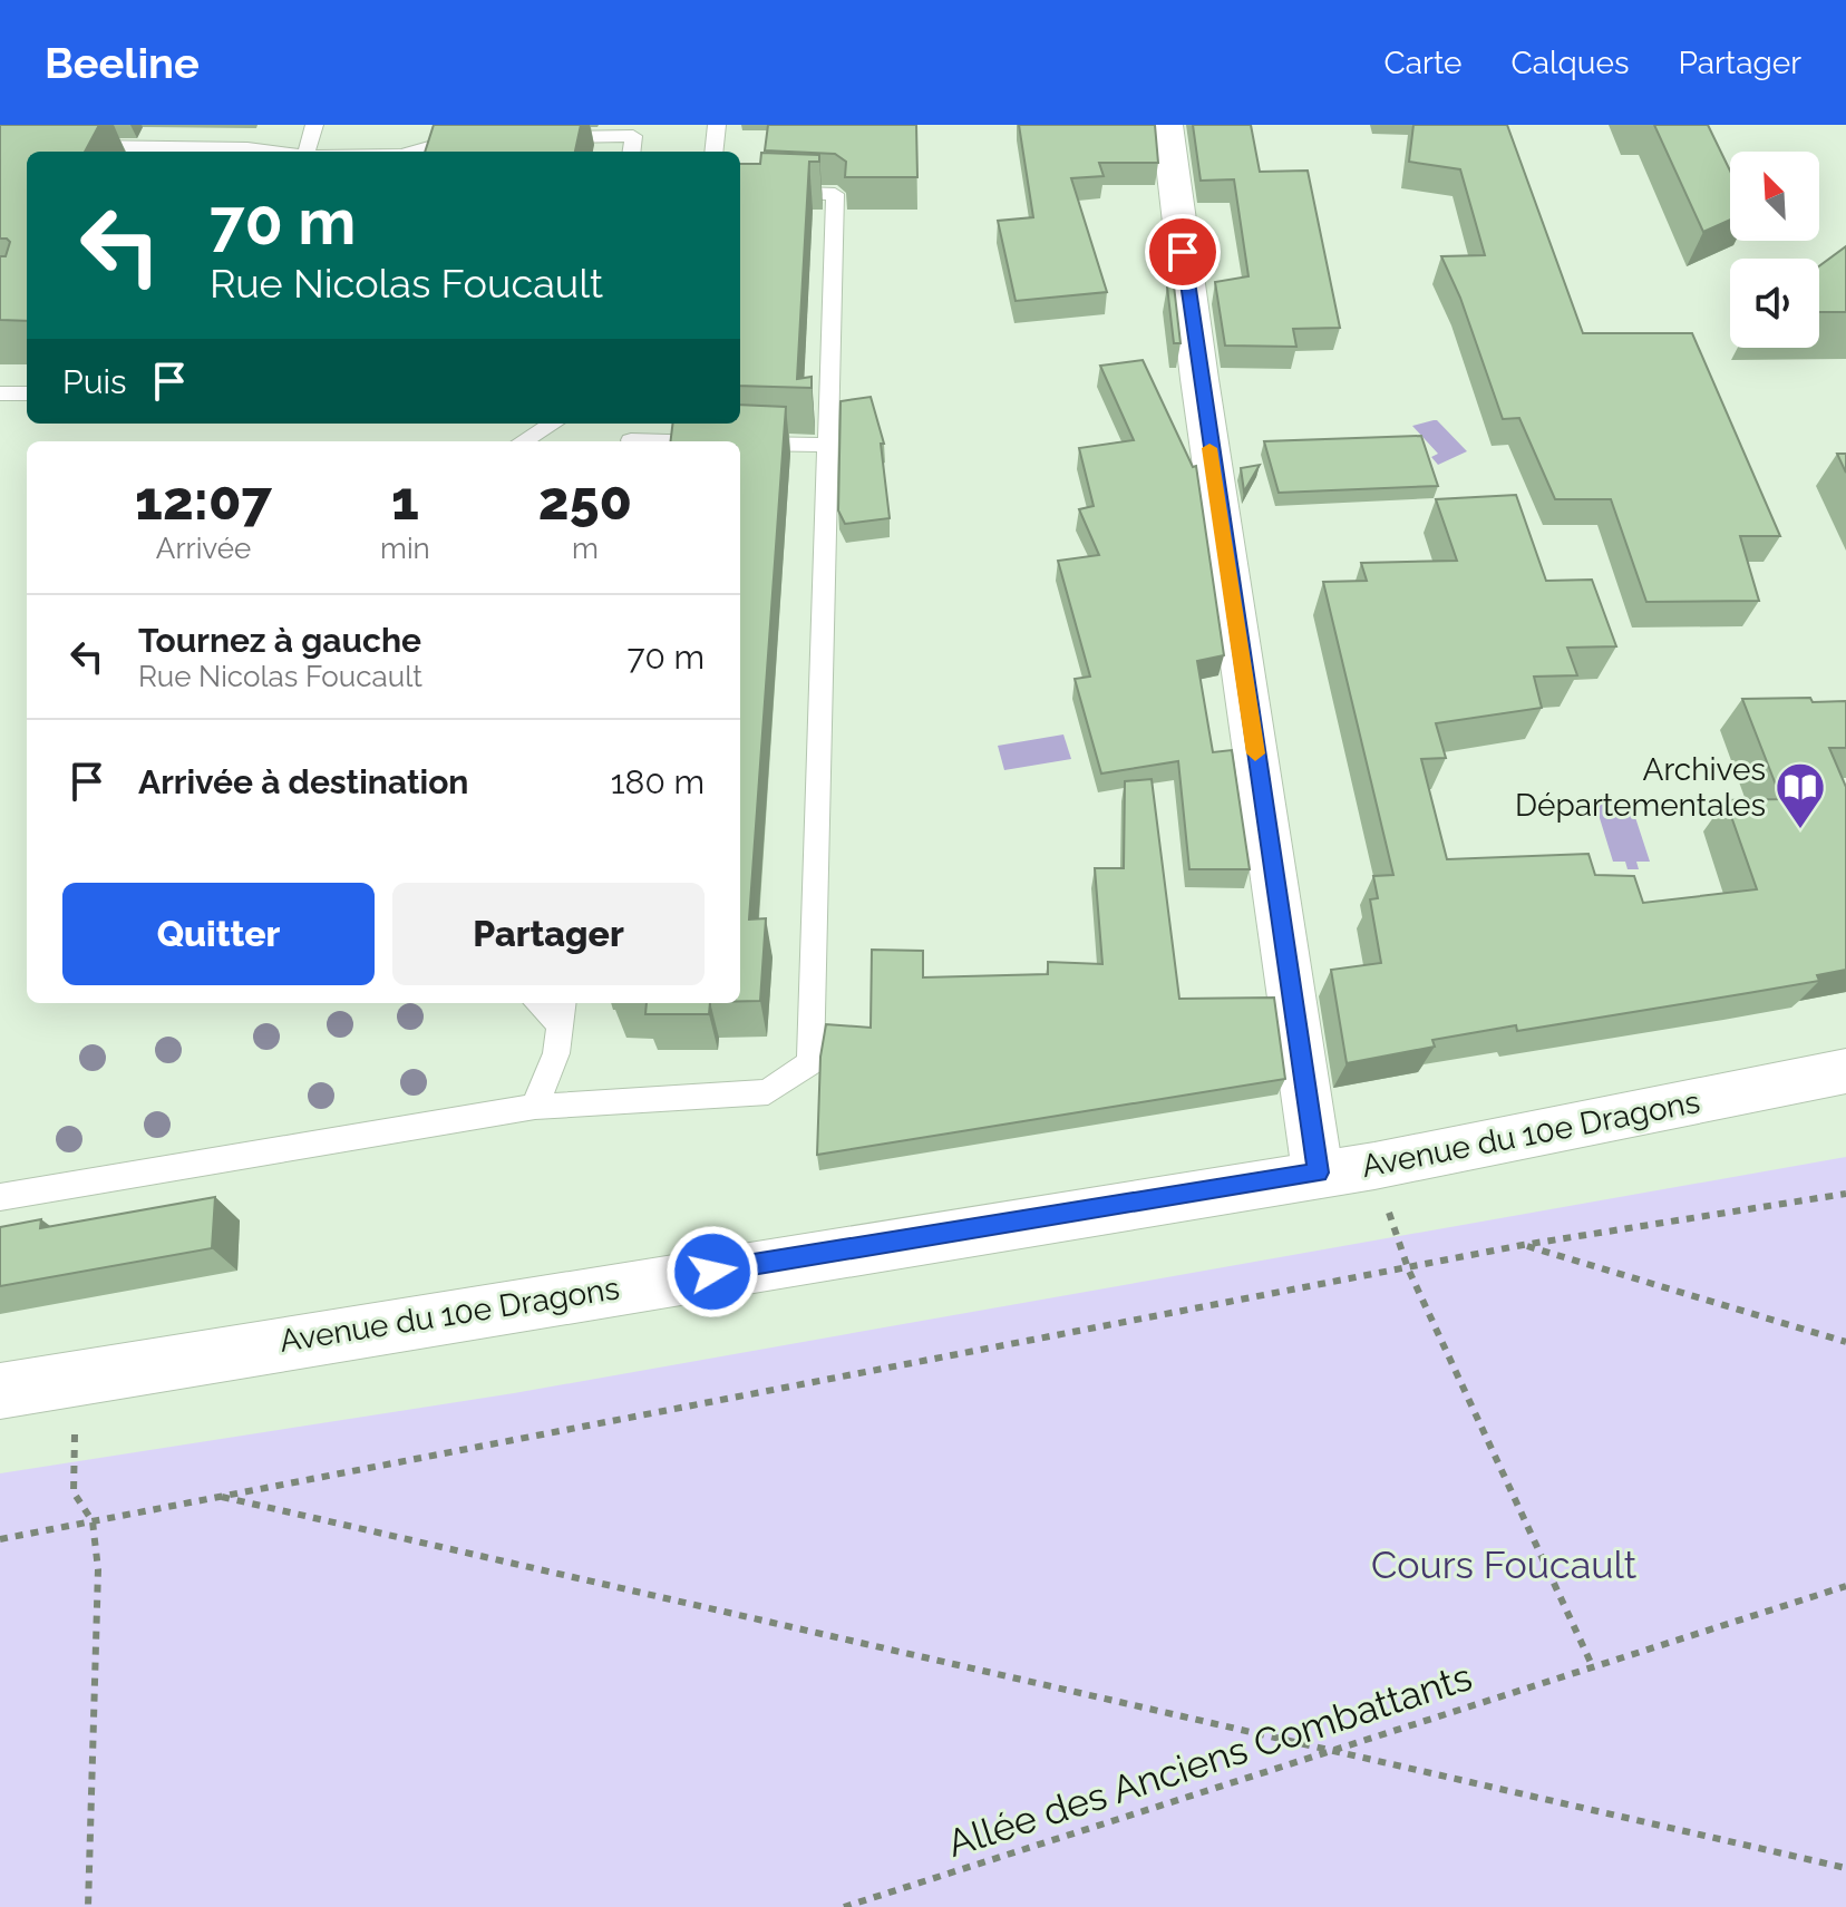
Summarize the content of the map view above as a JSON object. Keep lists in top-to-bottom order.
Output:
{
  "streets": {
    "street": ["Avenue du 10e Dragons"],
    "path": ["Allée des Anciens Combattants"]
  },
  "parks": ["Cours Foucault"],
  "places": {
    "library": ["Archives Départementales"]
  },
  "north": "top left",
  "page": {
    "header": "Beeline",
    "nav": ["Carte", "Calques", "Partager"],
    "turn": ["70 m", "Rue Nicolas Foucault"],
    "then": "Puis",
    "eta": [
      "12:07",
      "Arrivée",
      "1",
      "min",
      "250",
      "m"
    ],
    "list": [
      {
        "name": "Tournez à gauche",
        "note": "Rue Nicolas Foucault",
        "value": "70 m"
      },
      {
        "name": "Arrivée à destination",
        "value": "180 m"
      }
    ],
    "buttons": ["Quitter", "Partager"]
  }
}
